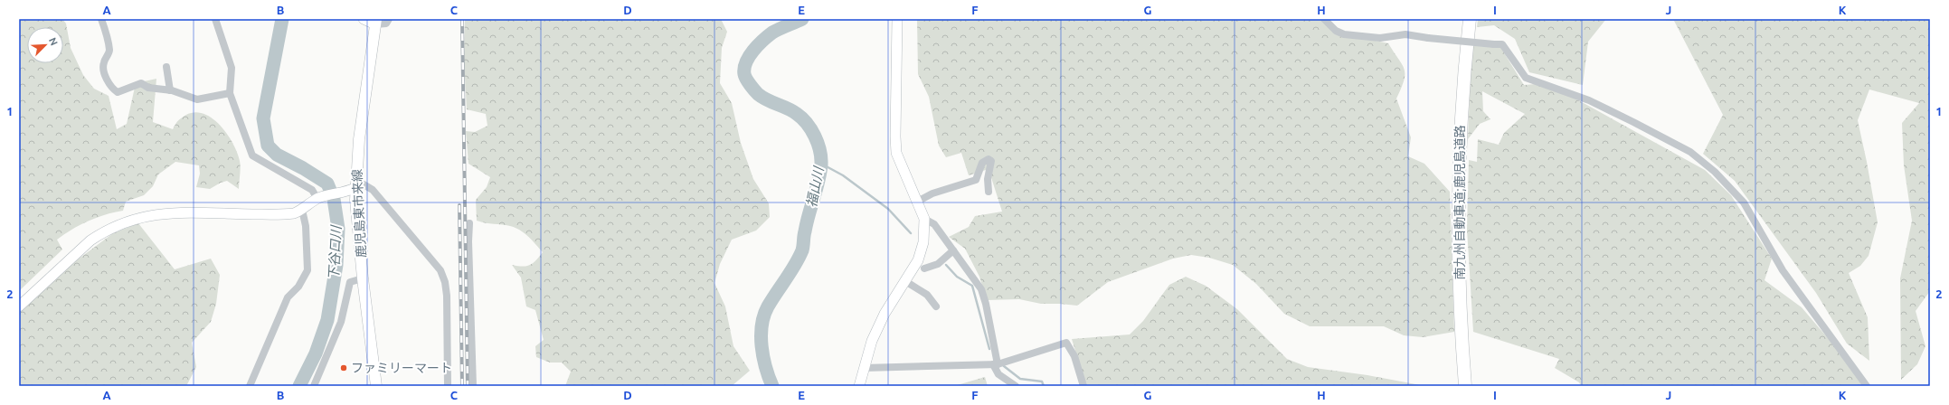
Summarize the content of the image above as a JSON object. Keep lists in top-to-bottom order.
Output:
{
  "streets": {
    "highway": ["南九州自動車道;鹿児島道路"],
    "main road": ["鹿児島東市来線"]
  },
  "water": ["福山川", "下谷口川"],
  "places": ["ファミリーマート"],
  "north": "top right",
  "grid": {
    "columns": [
      "A",
      "B",
      "C",
      "D",
      "E",
      "F",
      "G",
      "H",
      "I",
      "J",
      "K"
    ],
    "rows": ["1", "2"]
  }
}
